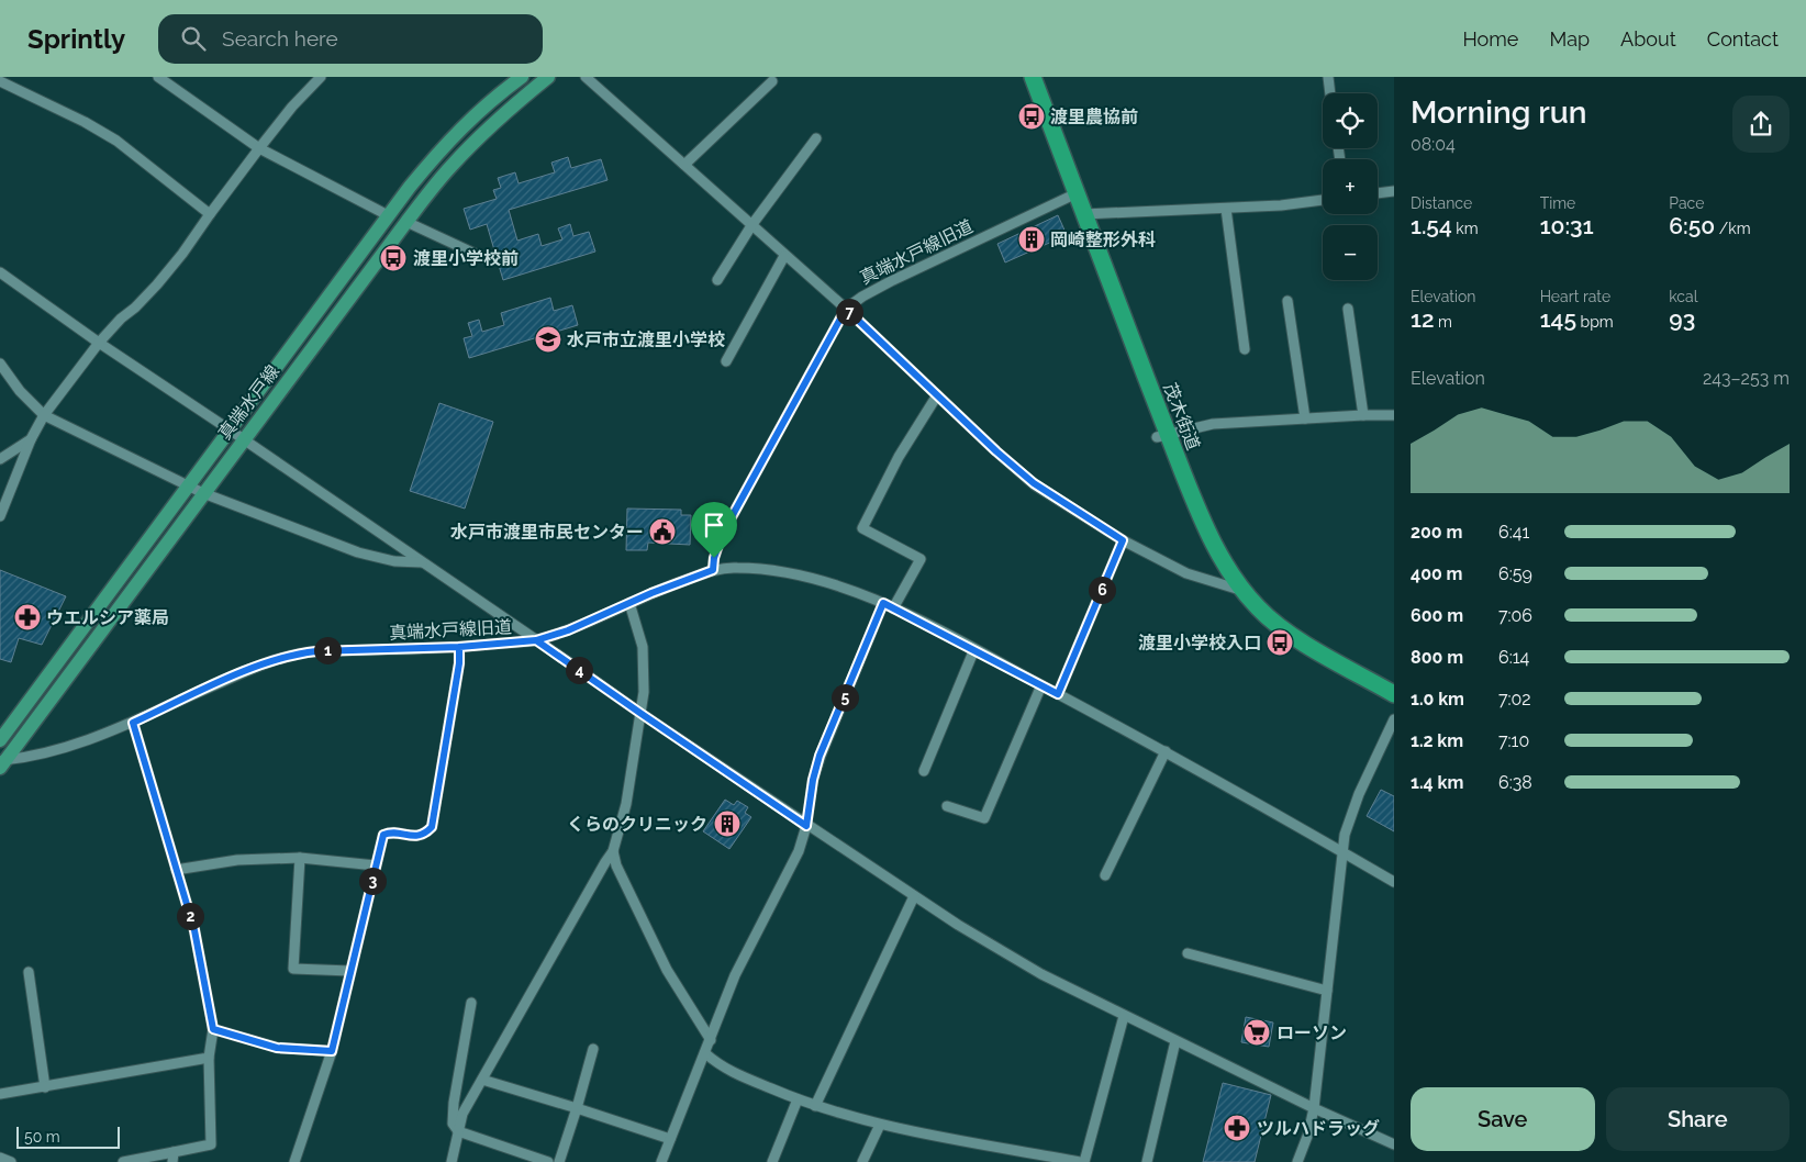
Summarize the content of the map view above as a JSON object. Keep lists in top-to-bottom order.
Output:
{
  "streets": {
    "highway": ["茂木街道"],
    "main road": ["真端水戸線"],
    "street": ["真端水戸線旧道"]
  },
  "crossings": [
    ["真端水戸線旧道", "真端水戸線"],
    ["真端水戸線旧道", "茂木街道"]
  ],
  "places": {
    "bus stop": ["渡里農協前", "渡里小学校前", "渡里小学校入口"],
    "building": ["岡崎整形外科", "くらのクリニック"],
    "school or university": ["水戸市立渡里小学校"],
    "public building": ["水戸市渡里市民センター"],
    "pharmacy": ["ウエルシア薬局", "ツルハドラッグ"],
    "supermarket": ["ローソン"]
  },
  "scale_bar": "50 m",
  "page": {
    "header": "Sprintly",
    "search": "Search here",
    "nav": [
      "Home",
      "Map",
      "About",
      "Contact"
    ],
    "heading": ["Morning run", "08:04"],
    "map_buttons": ["+", "−"],
    "stats": [
      ["Distance", "1.54 km"],
      ["Time", "10:31"],
      ["Pace", "6:50 /km"],
      ["Elevation", "12 m"],
      ["Heart rate", "145 bpm"],
      ["kcal", "93"]
    ],
    "pins": [
      "7",
      "6",
      "1",
      "4",
      "5",
      "3",
      "2"
    ],
    "chart": ["Elevation", "243–253 m"],
    "list": [
      {
        "name": "200 m",
        "note": "6:41"
      },
      {
        "name": "400 m",
        "note": "6:59"
      },
      {
        "name": "600 m",
        "note": "7:06"
      },
      {
        "name": "800 m",
        "note": "6:14"
      },
      {
        "name": "1.0 km",
        "note": "7:02"
      },
      {
        "name": "1.2 km",
        "note": "7:10"
      },
      {
        "name": "1.4 km",
        "note": "6:38"
      }
    ],
    "buttons": ["Save", "Share"],
    "scale": "50 m"
  }
}
